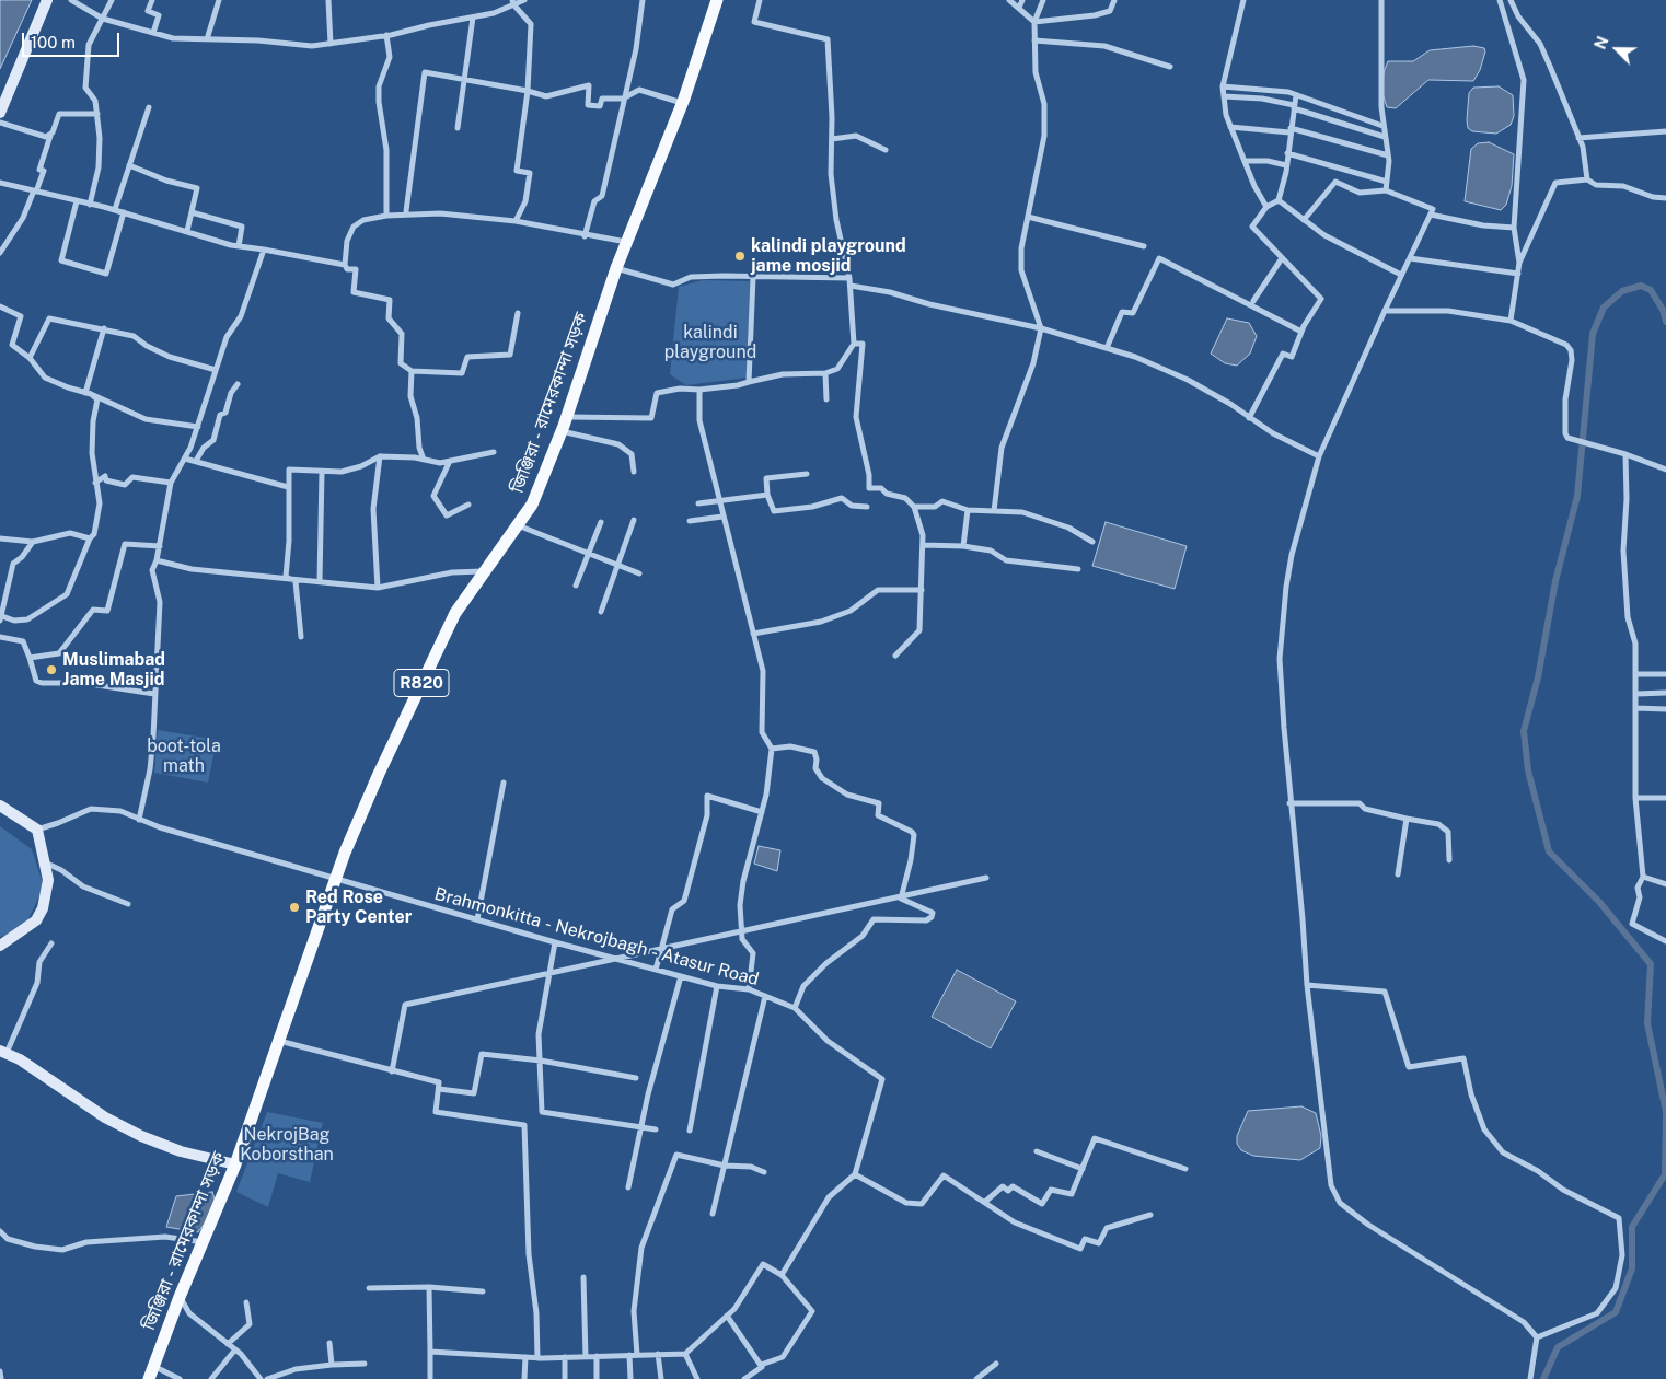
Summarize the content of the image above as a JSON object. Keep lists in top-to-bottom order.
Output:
{
  "streets": {
    "main road": ["জিঞ্জিরা - রামেরকান্দা সড়ক", "R820"],
    "street": ["Brahmonkitta - Nekrojbagh - Atasur Road"]
  },
  "crossings": [
    ["জিঞ্জিরা - রামেরকান্দা সড়ক", "Brahmonkitta - Nekrojbagh - Atasur Road"]
  ],
  "parks": ["kalindi playground", "boot-tola math", "NekrojBag Koborsthan"],
  "places": ["kalindi playground jame mosjid", "Muslimabad Jame Masjid", "Red Rose Party Center"],
  "scale_bar": "100 m",
  "north": "top left"
}
